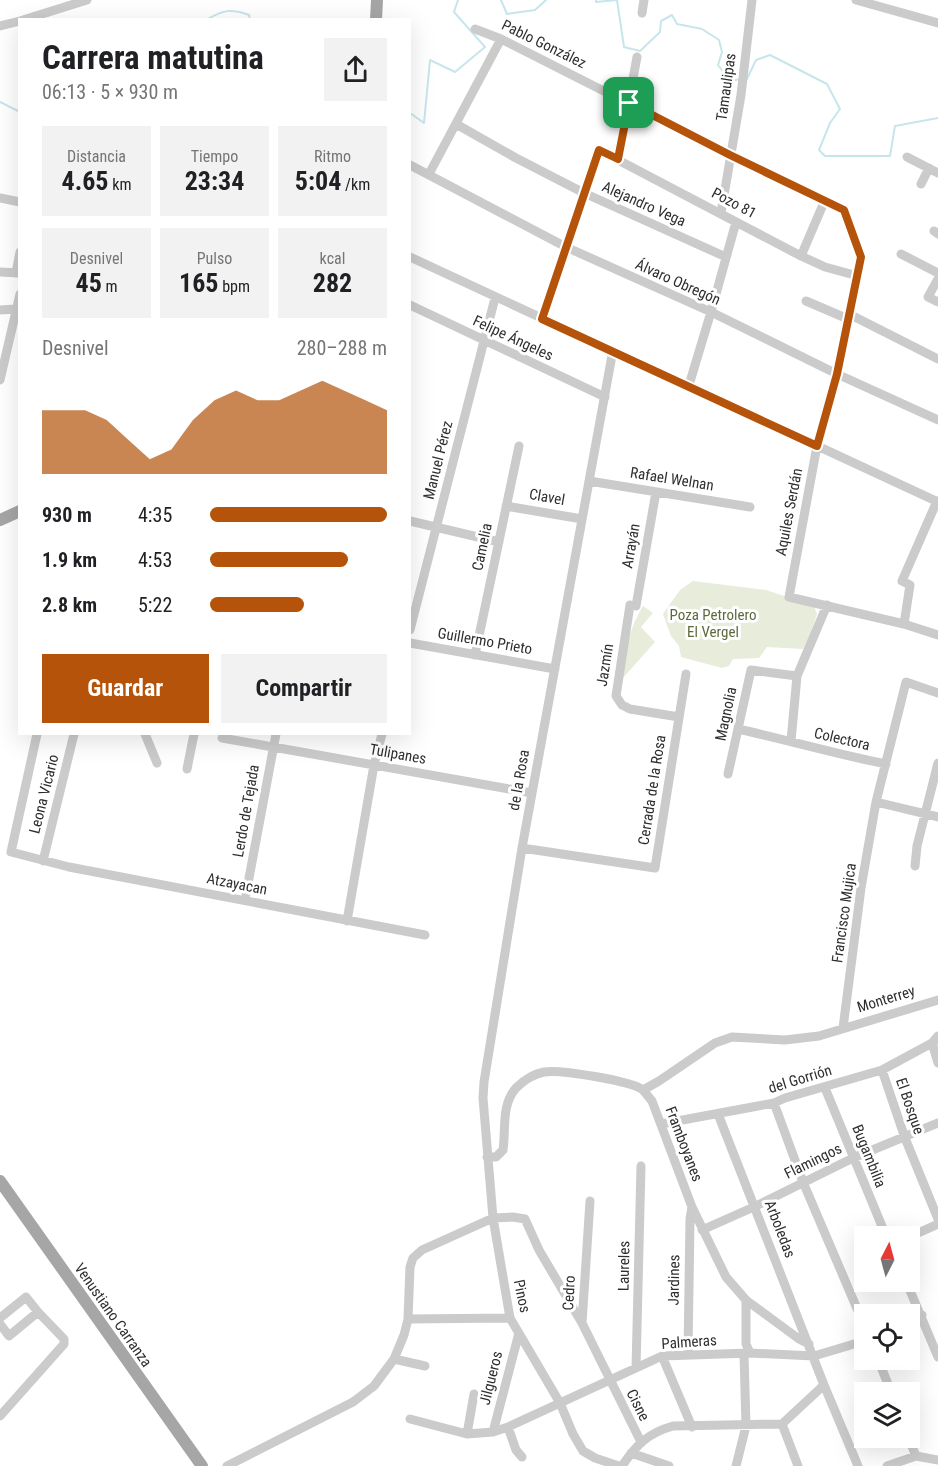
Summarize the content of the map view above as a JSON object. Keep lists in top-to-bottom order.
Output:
{
  "streets": {
    "main road": ["Venustiano Carranza"],
    "street": [
      "Pablo González",
      "Tamaulipas",
      "Pozo 81",
      "Alejandro Vega",
      "Álvaro Obregón",
      "Felipe Ángeles",
      "Manuel Pérez",
      "Rafael Welnan",
      "Clavel",
      "Aquiles Serdán",
      "Arrayán",
      "Camelia",
      "Guillermo Prieto",
      "Jazmín",
      "Magnolia",
      "Colectora",
      "Tulipanes",
      "de la Rosa",
      "Cerrada de la Rosa",
      "Leona Vicario",
      "Lerdo de Tejada",
      "Atzayacan",
      "Francisco Mujica",
      "Monterrey",
      "del Gorrión",
      "El Bosque",
      "Framboyanes",
      "Bugambilia",
      "Flamingos",
      "Arboledas",
      "Laureles",
      "Jardines",
      "Cedro",
      "Pinos",
      "Palmeras",
      "Jilgueros",
      "Cisne"
    ]
  },
  "crossings": [
    ["Pablo González", "Tamaulipas"],
    ["Pablo González", "Aquiles Serdán"],
    ["Tamaulipas", "Pozo 81"],
    ["Pozo 81", "Alejandro Vega"],
    ["Pozo 81", "Aquiles Serdán"],
    ["Álvaro Obregón", "Aquiles Serdán"],
    ["Felipe Ángeles", "Manuel Pérez"],
    ["Felipe Ángeles", "de la Rosa"],
    ["Rafael Welnan", "Arrayán"],
    ["Rafael Welnan", "de la Rosa"],
    ["Clavel", "Camelia"],
    ["Clavel", "de la Rosa"],
    ["Arrayán", "Jazmín"],
    ["Camelia", "Guillermo Prieto"],
    ["Guillermo Prieto", "de la Rosa"],
    ["Jazmín", "Cerrada de la Rosa"],
    ["Magnolia", "Colectora"],
    ["Colectora", "Francisco Mujica"],
    ["Tulipanes", "de la Rosa"],
    ["Tulipanes", "Lerdo de Tejada"],
    ["de la Rosa", "Cerrada de la Rosa"],
    ["de la Rosa", "Pinos"],
    ["Leona Vicario", "Atzayacan"],
    ["Francisco Mujica", "Monterrey"],
    ["Monterrey", "Framboyanes"],
    ["del Gorrión", "El Bosque"],
    ["del Gorrión", "Framboyanes"],
    ["del Gorrión", "Bugambilia"],
    ["del Gorrión", "Arboledas"],
    ["El Bosque", "Flamingos"],
    ["Framboyanes", "Flamingos"],
    ["Framboyanes", "Arboledas"],
    ["Framboyanes", "Jardines"],
    ["Bugambilia", "Flamingos"],
    ["Flamingos", "Arboledas"],
    ["Arboledas", "Palmeras"],
    ["Laureles", "Palmeras"],
    ["Jardines", "Palmeras"],
    ["Cedro", "Palmeras"],
    ["Cedro", "Cisne"],
    ["Pinos", "Palmeras"],
    ["Pinos", "Jilgueros"],
    ["Palmeras", "Jilgueros"],
    ["Palmeras", "Cisne"]
  ],
  "parks": ["Poza Petrolero El Vergel"],
  "north": "top",
  "page": {
    "heading": ["Carrera matutina", "06:13 · 5 × 930 m"],
    "stats": [
      ["Distancia", "4.65 km"],
      ["Tiempo", "23:34"],
      ["Ritmo", "5:04 /km"],
      ["Desnivel", "45 m"],
      ["Pulso", "165 bpm"],
      ["kcal", "282"]
    ],
    "chart": ["Desnivel", "280–288 m"],
    "list": [
      {
        "name": "930 m",
        "note": "4:35"
      },
      {
        "name": "1.9 km",
        "note": "4:53"
      },
      {
        "name": "2.8 km",
        "note": "5:22"
      }
    ],
    "buttons": ["Guardar", "Compartir"]
  }
}
